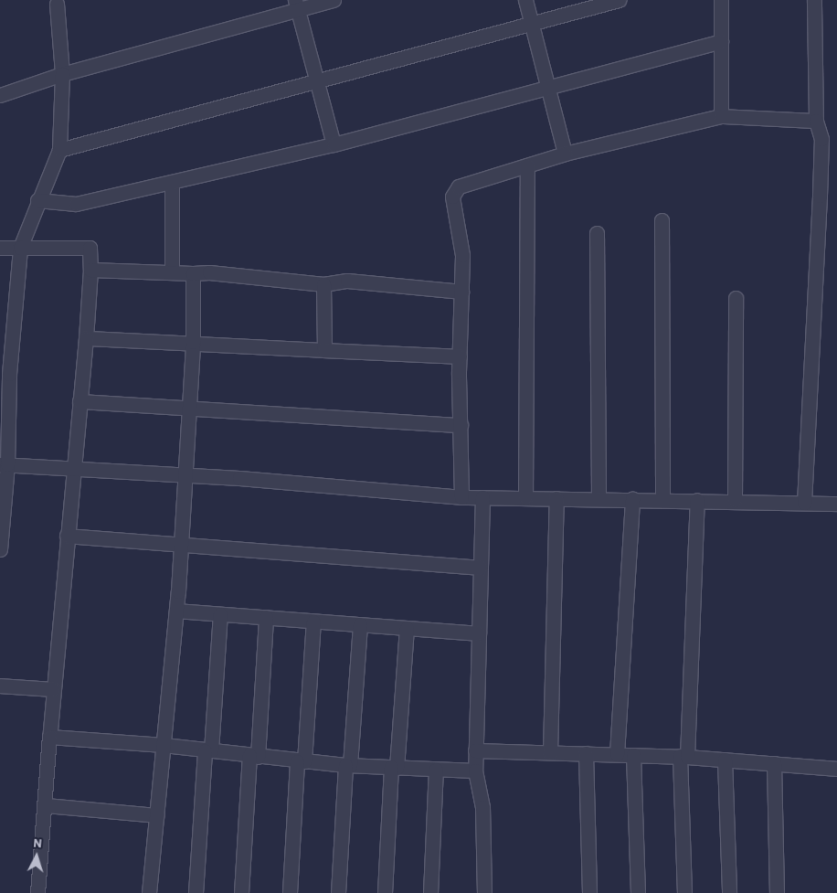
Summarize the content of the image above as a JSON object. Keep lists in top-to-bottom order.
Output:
{
  "north": "top"
}
